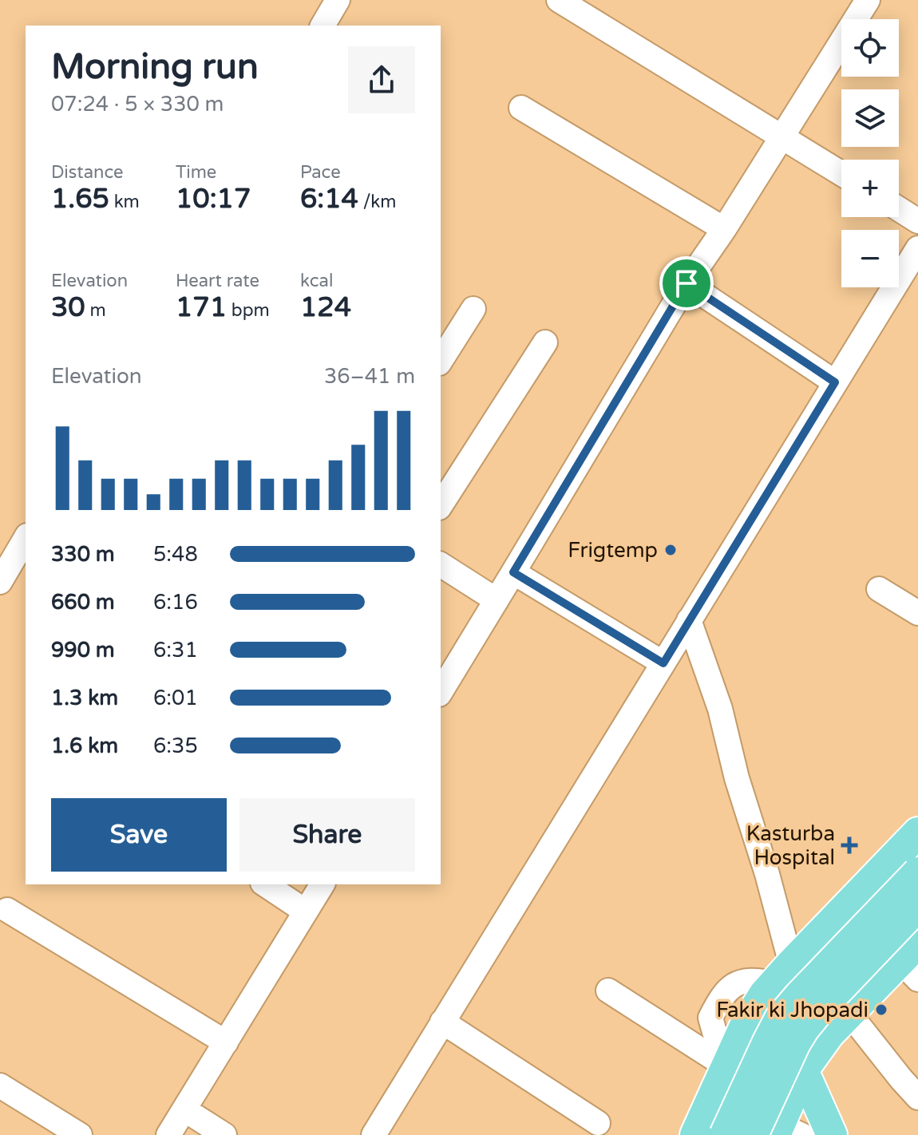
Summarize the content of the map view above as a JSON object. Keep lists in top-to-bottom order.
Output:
{
  "places": {
    "other": ["Frigtemp", "Fakir ki Jhopadi"],
    "health": ["Kasturba Hospital"]
  },
  "page": {
    "map_buttons": ["+", "−"],
    "heading": ["Morning run", "07:24 · 5 × 330 m"],
    "stats": [
      ["Distance", "1.65 km"],
      ["Time", "10:17"],
      ["Pace", "6:14 /km"],
      ["Elevation", "30 m"],
      ["Heart rate", "171 bpm"],
      ["kcal", "124"]
    ],
    "chart": ["Elevation", "36–41 m"],
    "list": [
      {
        "name": "330 m",
        "note": "5:48"
      },
      {
        "name": "660 m",
        "note": "6:16"
      },
      {
        "name": "990 m",
        "note": "6:31"
      },
      {
        "name": "1.3 km",
        "note": "6:01"
      },
      {
        "name": "1.6 km",
        "note": "6:35"
      }
    ],
    "buttons": ["Save", "Share"]
  }
}
